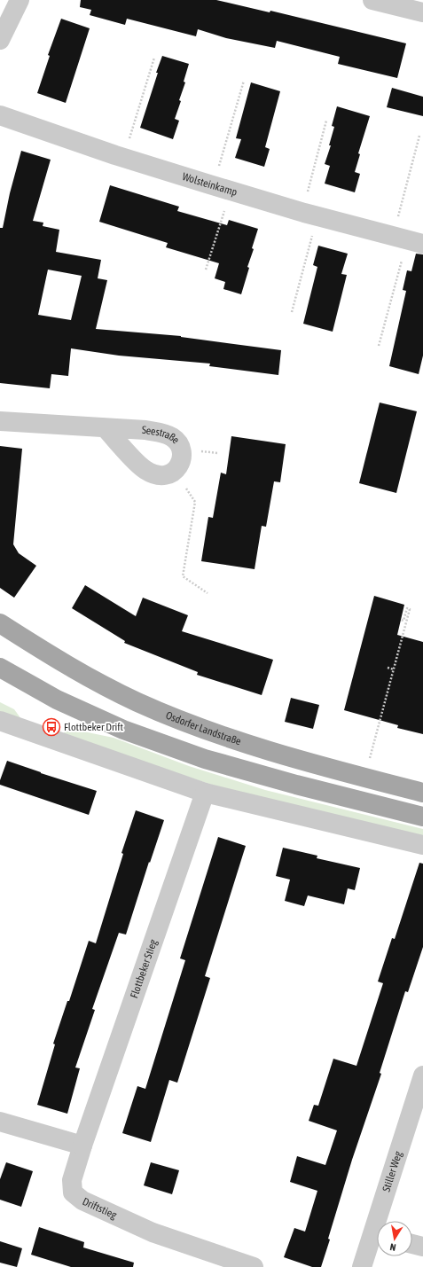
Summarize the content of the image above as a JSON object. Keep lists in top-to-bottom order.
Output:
{
  "streets": {
    "main road": ["Osdorfer Landstraße"],
    "street": [
      "Wolsteinkamp",
      "Flottbeker Stieg",
      "Stiller Weg",
      "Driftstieg"
    ]
  },
  "crossings": [
    ["Flottbeker Stieg", "Driftstieg"]
  ],
  "places": {
    "bus stop": ["Flottbeker Drift"]
  },
  "north": "bottom"
}
